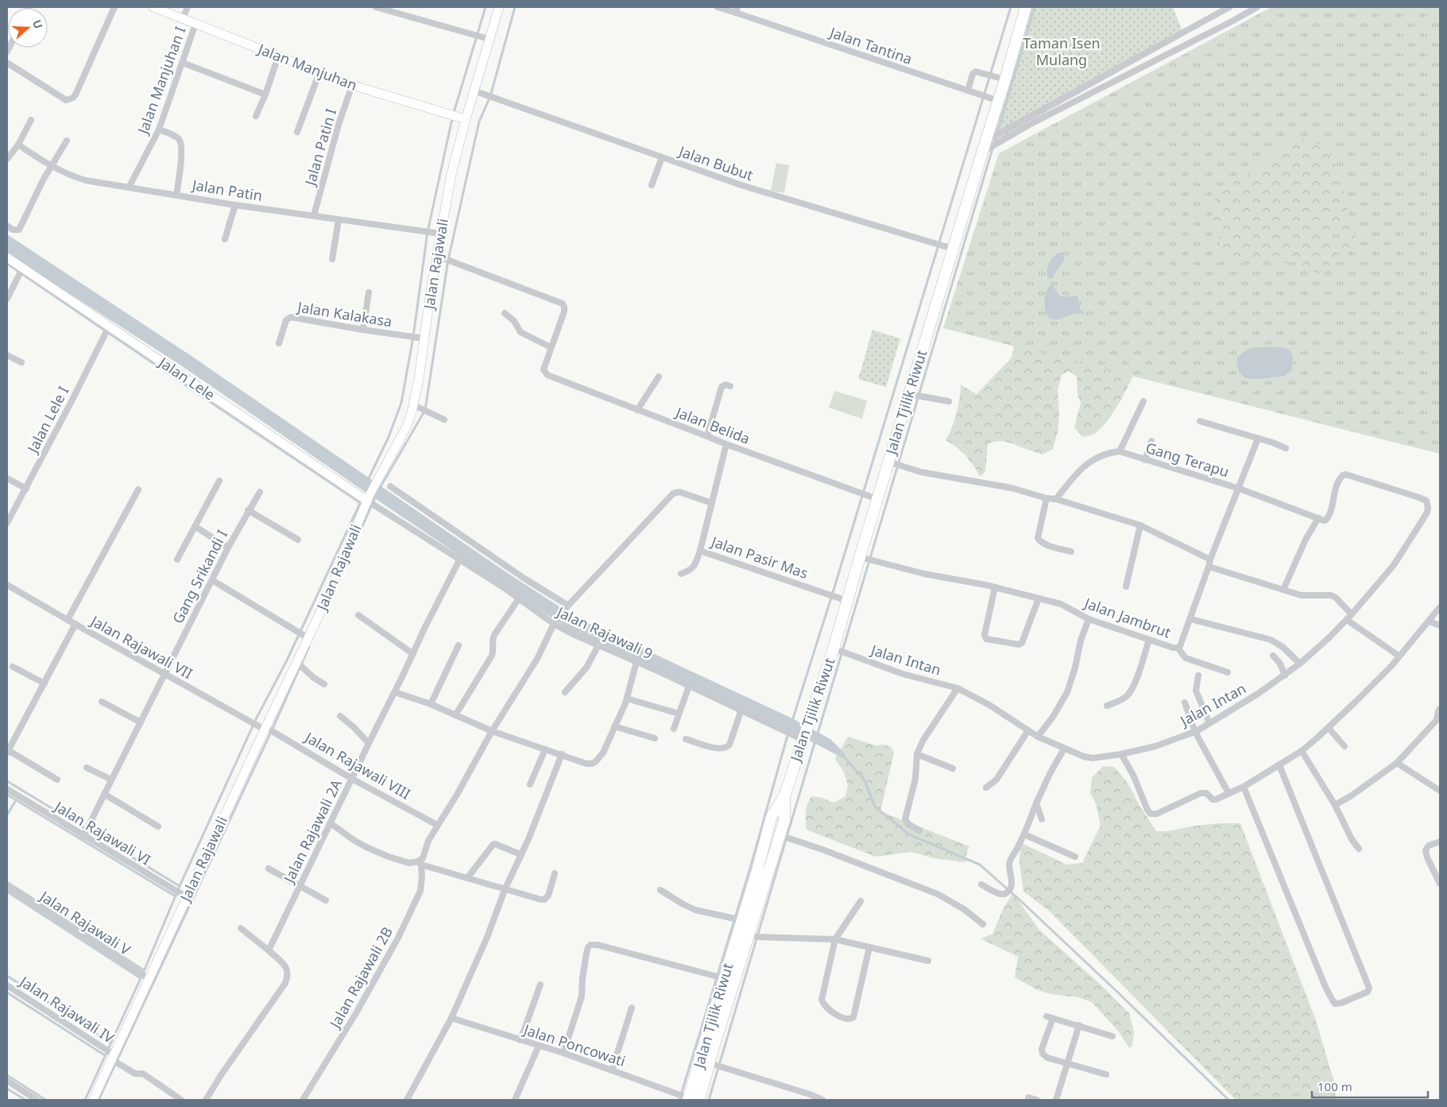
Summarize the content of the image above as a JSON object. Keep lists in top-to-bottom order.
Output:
{
  "streets": {
    "highway": ["Jalan Tjilik Riwut"],
    "main road": ["Jalan Manjuhan", "Jalan Rajawali", "Jalan Lele"],
    "street": [
      "Jalan Tantina",
      "Jalan Manjuhan I",
      "Jalan Patin I",
      "Jalan Bubut",
      "Jalan Patin",
      "Jalan Kalakasa",
      "Jalan Lele I",
      "Jalan Belida",
      "Gang Terapu",
      "Jalan Pasir Mas",
      "Gang Srikandi I",
      "Jalan Jambrut",
      "Jalan Rajawali 9",
      "Jalan Rajawali VII",
      "Jalan Intan",
      "Jalan Rajawali VIII",
      "Jalan Rajawali 2A",
      "Jalan Rajawali VI",
      "Jalan Rajawali V",
      "Jalan Rajawali 2B",
      "Jalan Rajawali IV",
      "Jalan Poncowati"
    ]
  },
  "crossings": [
    ["Jalan Tantina", "Jalan Tjilik Riwut"],
    ["Jalan Manjuhan", "Jalan Manjuhan I"],
    ["Jalan Manjuhan", "Jalan Patin I"],
    ["Jalan Manjuhan", "Jalan Rajawali"],
    ["Jalan Manjuhan I", "Jalan Patin"],
    ["Jalan Patin I", "Jalan Patin"],
    ["Jalan Bubut", "Jalan Rajawali"],
    ["Jalan Bubut", "Jalan Tjilik Riwut"],
    ["Jalan Patin", "Jalan Rajawali"],
    ["Jalan Rajawali", "Jalan Kalakasa"],
    ["Jalan Rajawali", "Jalan Lele"],
    ["Jalan Rajawali", "Jalan Rajawali 9"],
    ["Jalan Rajawali", "Jalan Rajawali VII"],
    ["Jalan Rajawali", "Jalan Rajawali VIII"],
    ["Jalan Rajawali", "Jalan Rajawali VI"],
    ["Jalan Rajawali", "Jalan Rajawali V"],
    ["Jalan Rajawali", "Jalan Rajawali IV"],
    ["Jalan Lele", "Jalan Lele I"],
    ["Jalan Lele", "Jalan Rajawali 9"],
    ["Jalan Tjilik Riwut", "Jalan Belida"],
    ["Jalan Tjilik Riwut", "Jalan Pasir Mas"],
    ["Jalan Tjilik Riwut", "Jalan Jambrut"],
    ["Jalan Tjilik Riwut", "Jalan Rajawali 9"],
    ["Jalan Tjilik Riwut", "Jalan Intan"],
    ["Jalan Tjilik Riwut", "Jalan Poncowati"],
    ["Jalan Belida", "Jalan Pasir Mas"],
    ["Gang Terapu", "Jalan Jambrut"],
    ["Gang Terapu", "Jalan Intan"],
    ["Gang Srikandi I", "Jalan Rajawali VII"],
    ["Gang Srikandi I", "Jalan Rajawali VI"],
    ["Jalan Rajawali 9", "Jalan Rajawali 2A"],
    ["Jalan Rajawali VII", "Jalan Rajawali VIII"],
    ["Jalan Rajawali VIII", "Jalan Rajawali 2A"]
  ],
  "parks": ["Taman Isen Mulang"],
  "scale_bar": "100 m",
  "north": "right"
}
